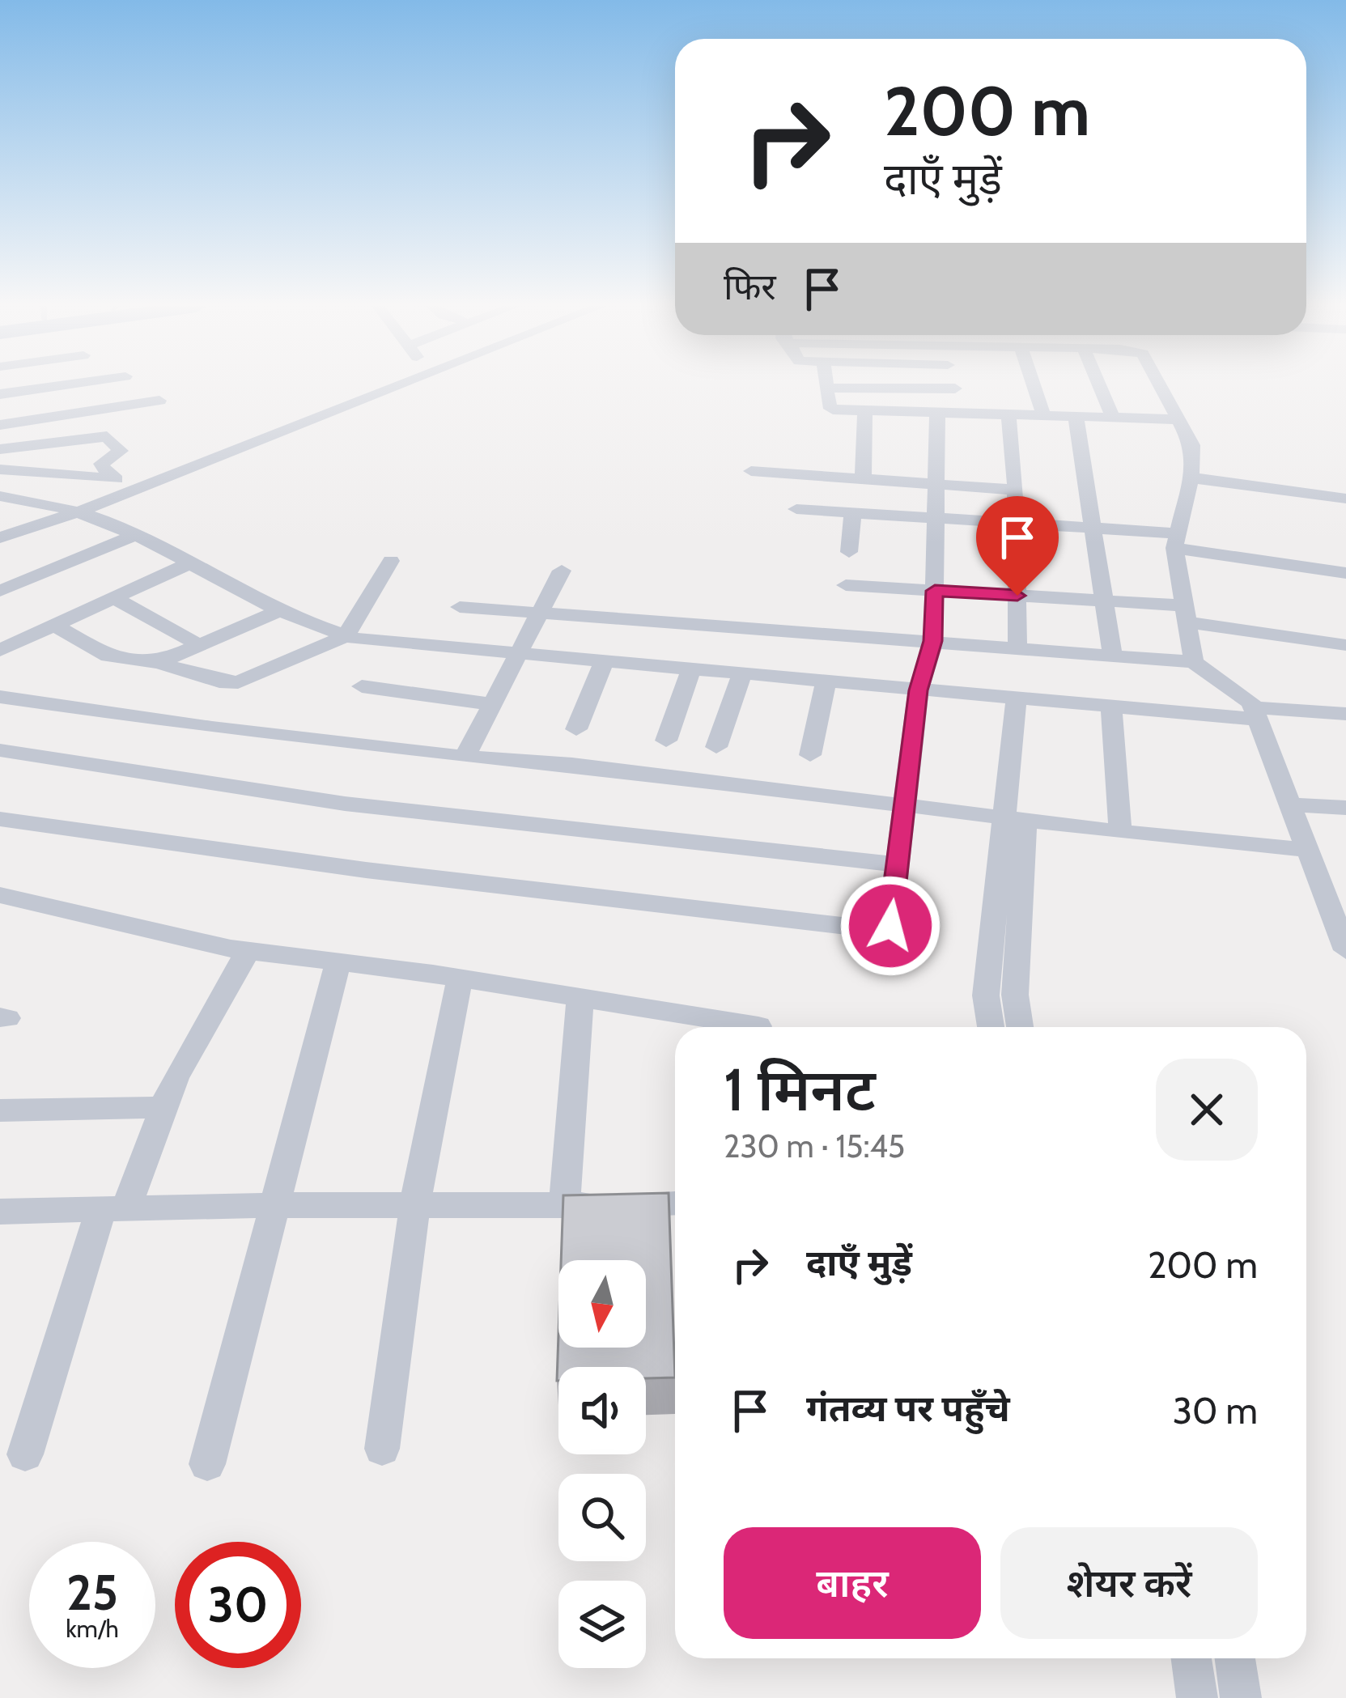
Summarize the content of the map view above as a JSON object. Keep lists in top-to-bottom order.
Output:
{
  "north": "bottom",
  "page": {
    "turn": ["200 m", "दाएँ मुड़ें"],
    "then": "फिर",
    "heading": ["1 मिनट", "230 m · 15:45"],
    "list": [
      {
        "name": "दाएँ मुड़ें",
        "value": "200 m"
      },
      {
        "name": "गंतव्य पर पहुँचे",
        "value": "30 m"
      }
    ],
    "buttons": ["बाहर", "शेयर करें"],
    "speed": "25 km/h",
    "limit": "30"
  }
}
